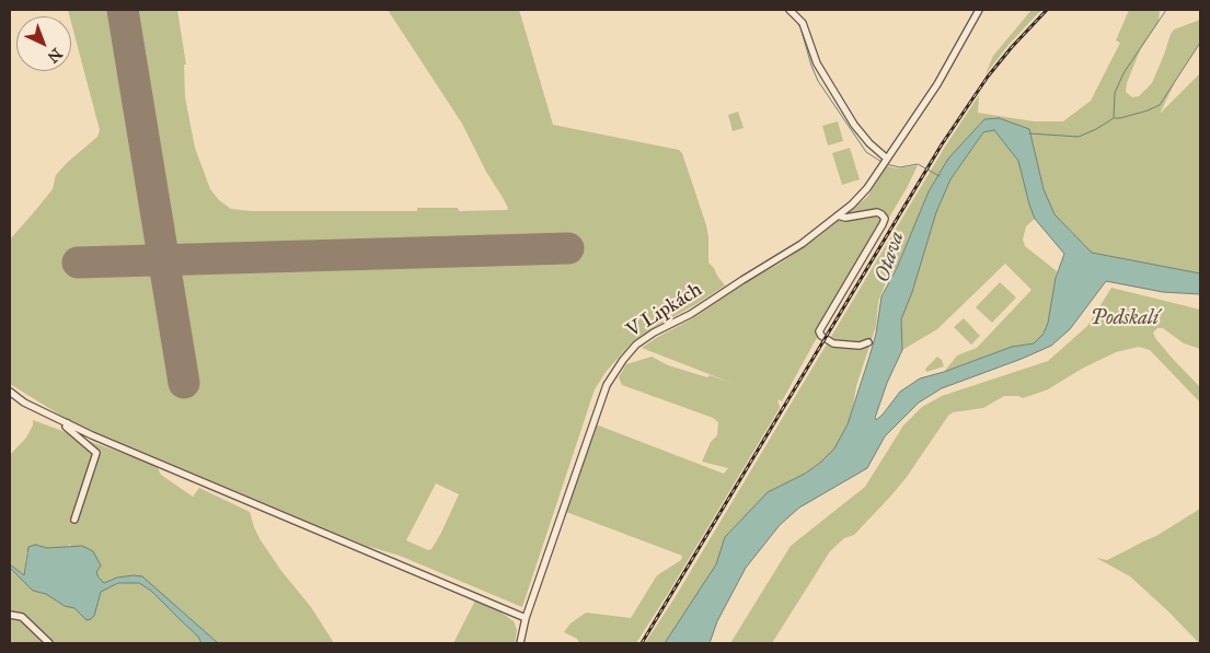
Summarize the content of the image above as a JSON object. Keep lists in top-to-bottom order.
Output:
{
  "streets": {
    "street": ["V Lipkách"]
  },
  "water": ["Otava"],
  "parks": ["Podskalí"],
  "north": "bottom right"
}
